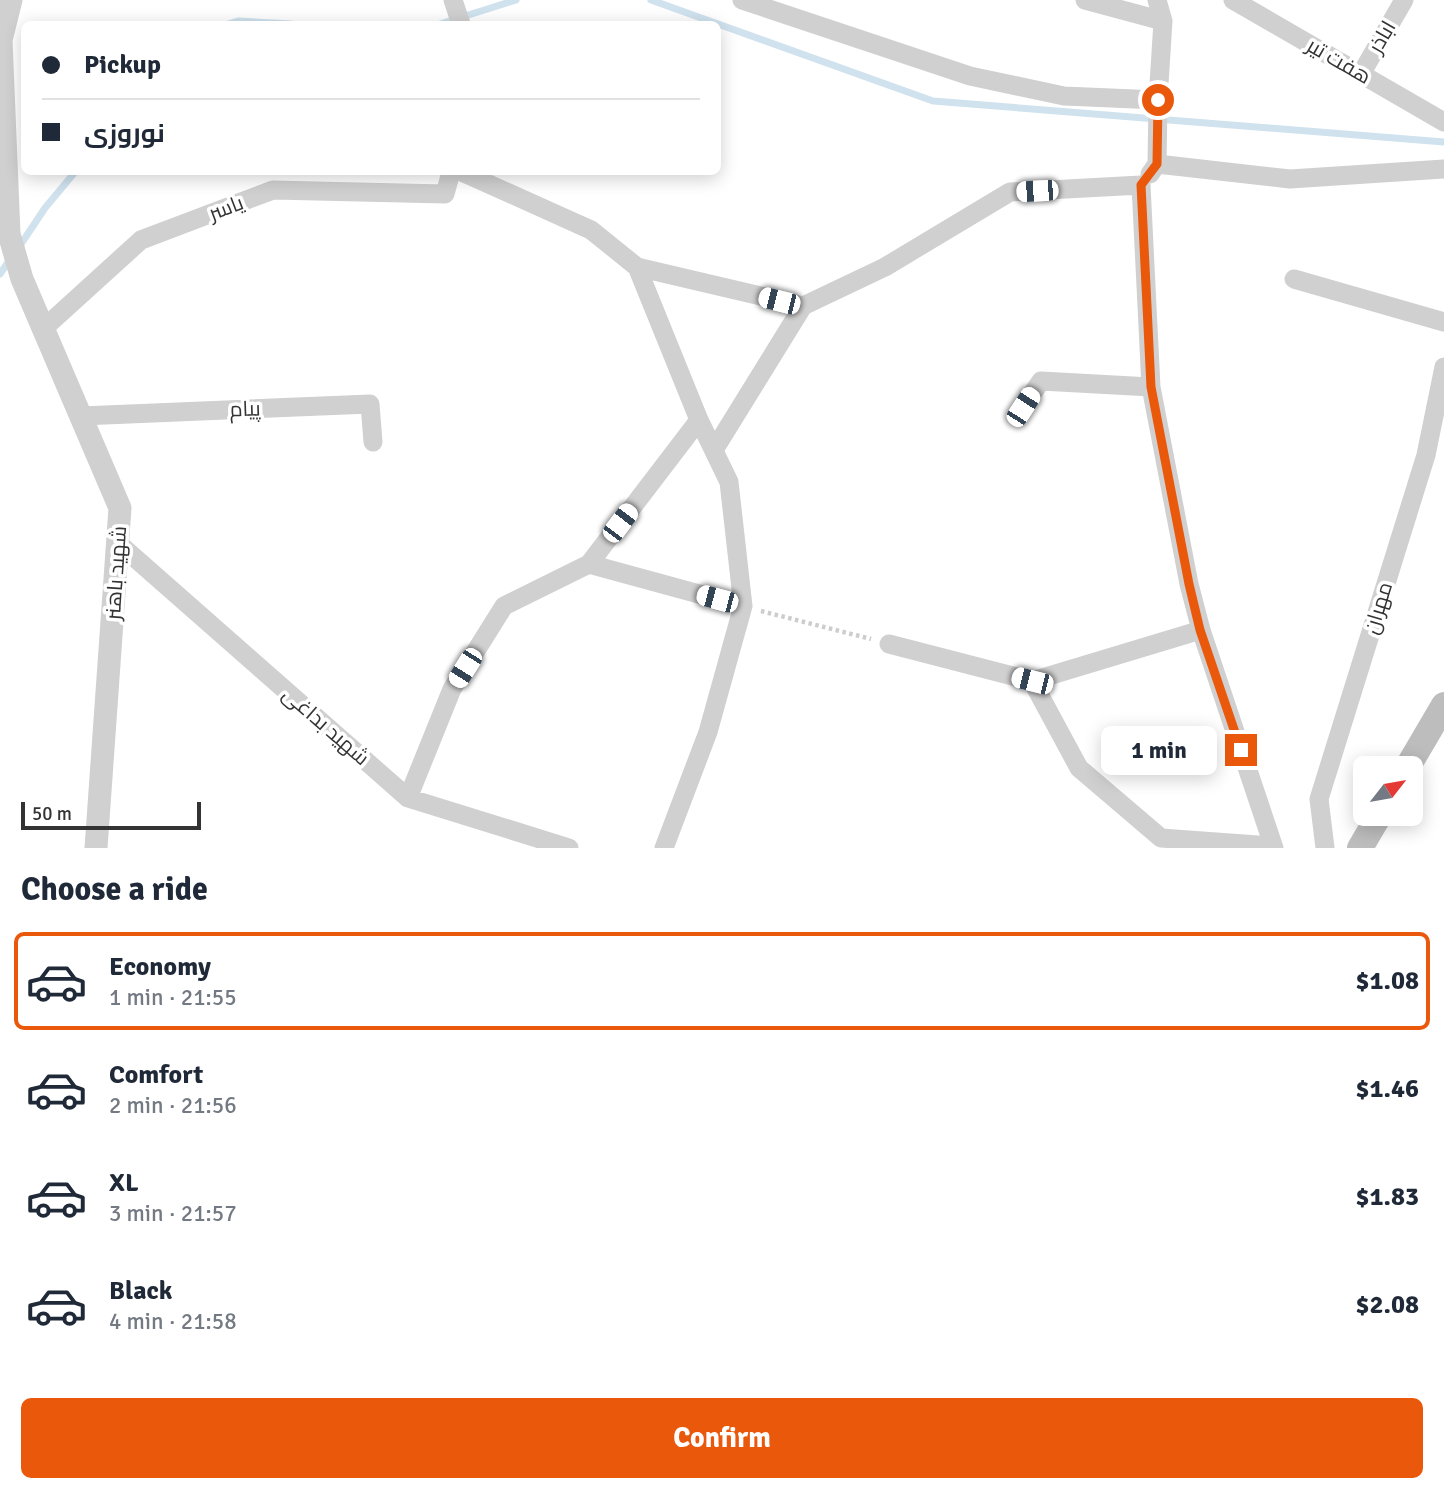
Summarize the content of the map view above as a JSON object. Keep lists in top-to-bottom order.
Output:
{
  "streets": {
    "street": [
      "اباذر",
      "هفت تیر",
      "یاسر",
      "پیام",
      "شهید باهنر",
      "مهران",
      "شهید بداغی"
    ]
  },
  "crossings": [
    ["اباذر", "هفت تیر"],
    ["یاسر", "شهید باهنر"],
    ["پیام", "شهید باهنر"],
    ["شهید باهنر", "شهید بداغی"]
  ],
  "scale_bar": "50 m",
  "north": "top right",
  "page": {
    "banner": ["Pickup", "نوروزی"],
    "bubble": "1 min",
    "scale": "50 m",
    "heading": "Choose a ride",
    "list": [
      {
        "name": "Economy",
        "note": "1 min · 21:55",
        "value": "$1.08"
      },
      {
        "name": "Comfort",
        "note": "2 min · 21:56",
        "value": "$1.46"
      },
      {
        "name": "XL",
        "note": "3 min · 21:57",
        "value": "$1.83"
      },
      {
        "name": "Black",
        "note": "4 min · 21:58",
        "value": "$2.08"
      }
    ],
    "buttons": "Confirm"
  }
}
